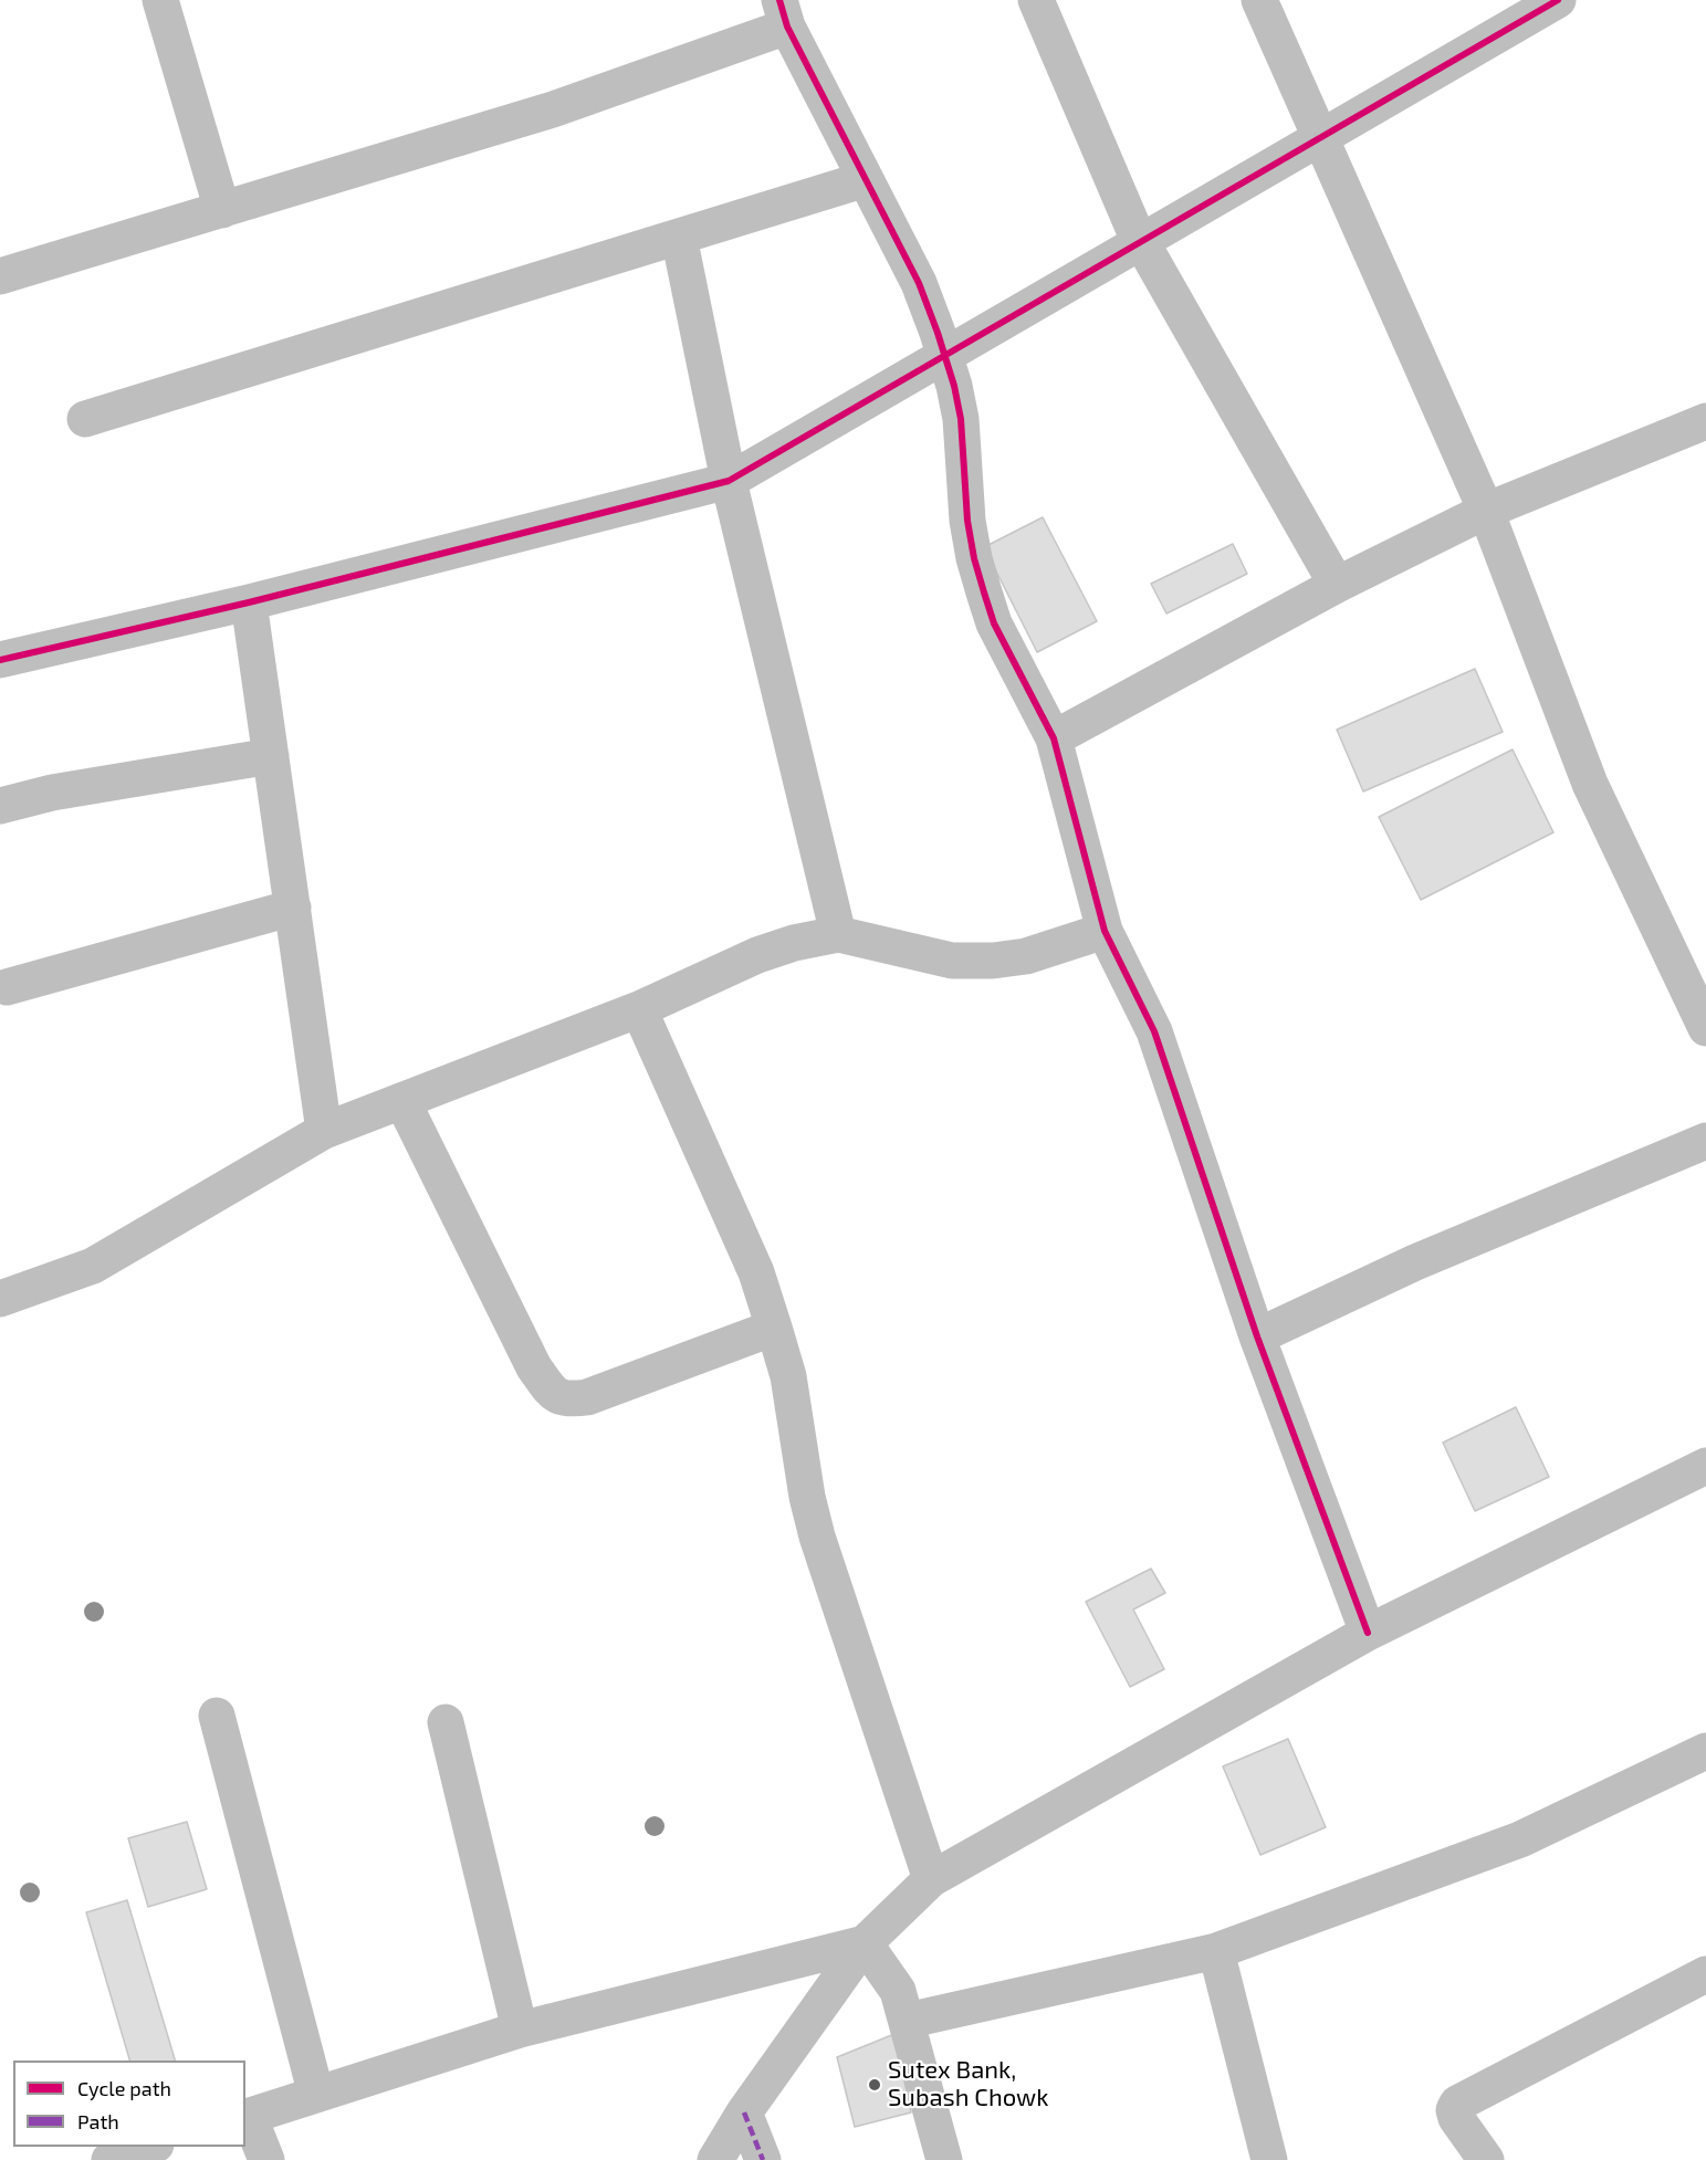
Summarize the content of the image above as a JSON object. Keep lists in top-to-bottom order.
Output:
{
  "places": ["Sutex Bank, Subash Chowk"],
  "legend": ["Cycle path", "Path"]
}
